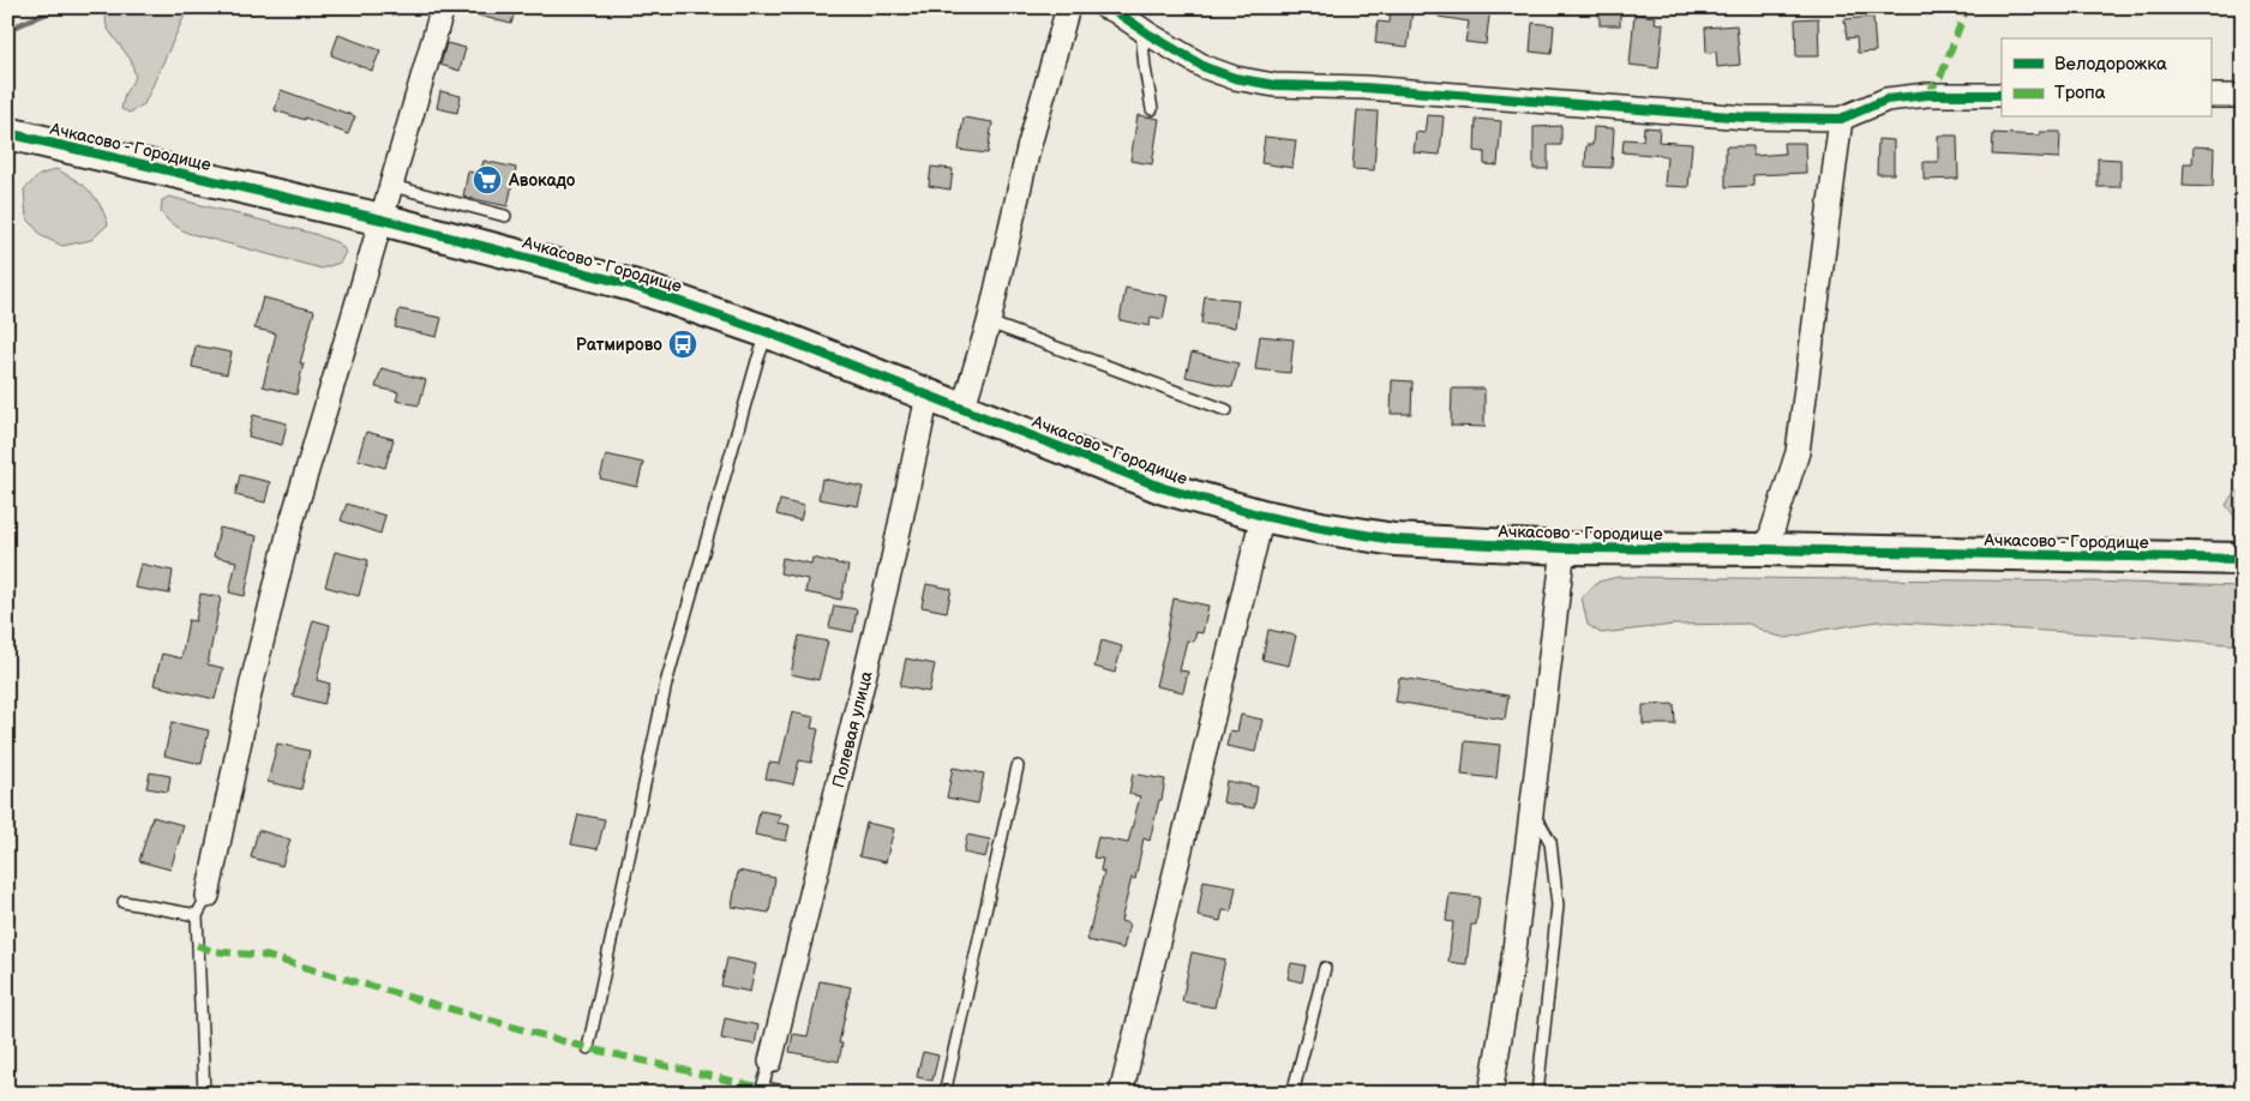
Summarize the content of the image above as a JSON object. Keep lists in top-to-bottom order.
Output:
{
  "streets": {
    "street": ["Ачкасово - Городище", "Полевая улица"]
  },
  "crossings": [
    ["Ачкасово - Городище", "Полевая улица"]
  ],
  "places": {
    "supermarket": ["Авокадо"],
    "bus stop": ["Ратмирово"]
  },
  "legend": ["Велодорожка", "Тропа"]
}
